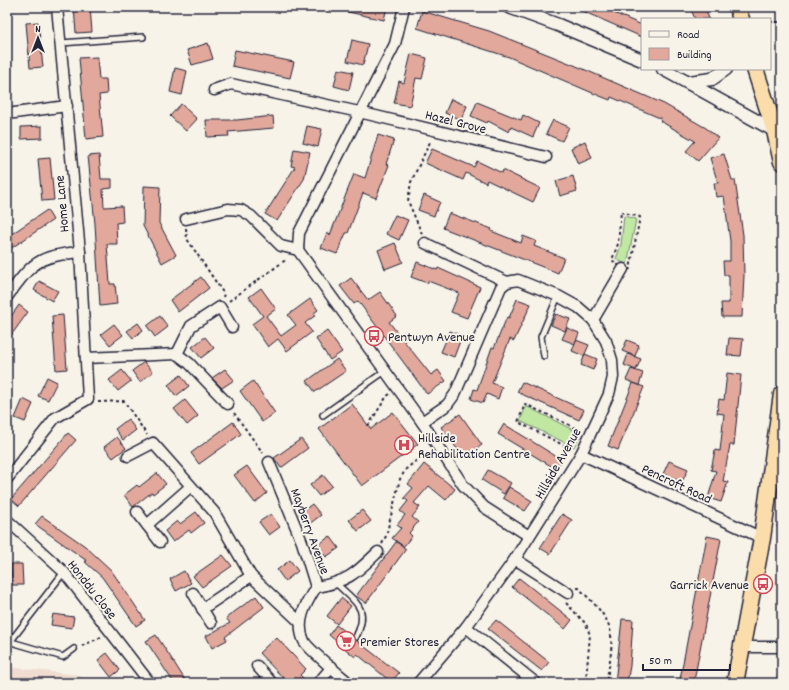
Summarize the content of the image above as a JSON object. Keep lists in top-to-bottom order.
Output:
{
  "streets": {
    "street": [
      "Hazel Grove",
      "Home Lane",
      "Hillside Avenue",
      "Pencroft Road",
      "Mayberry Avenue",
      "Honddu Close"
    ]
  },
  "crossings": [
    ["Hillside Avenue", "Pencroft Road"]
  ],
  "places": {
    "bus stop": ["Pentwyn Avenue", "Garrick Avenue"],
    "hospital": ["Hillside Rehabilitation Centre"],
    "supermarket": ["Premier Stores"]
  },
  "legend": ["Road", "Building"],
  "scale_bar": "50 m",
  "north": "top"
}
